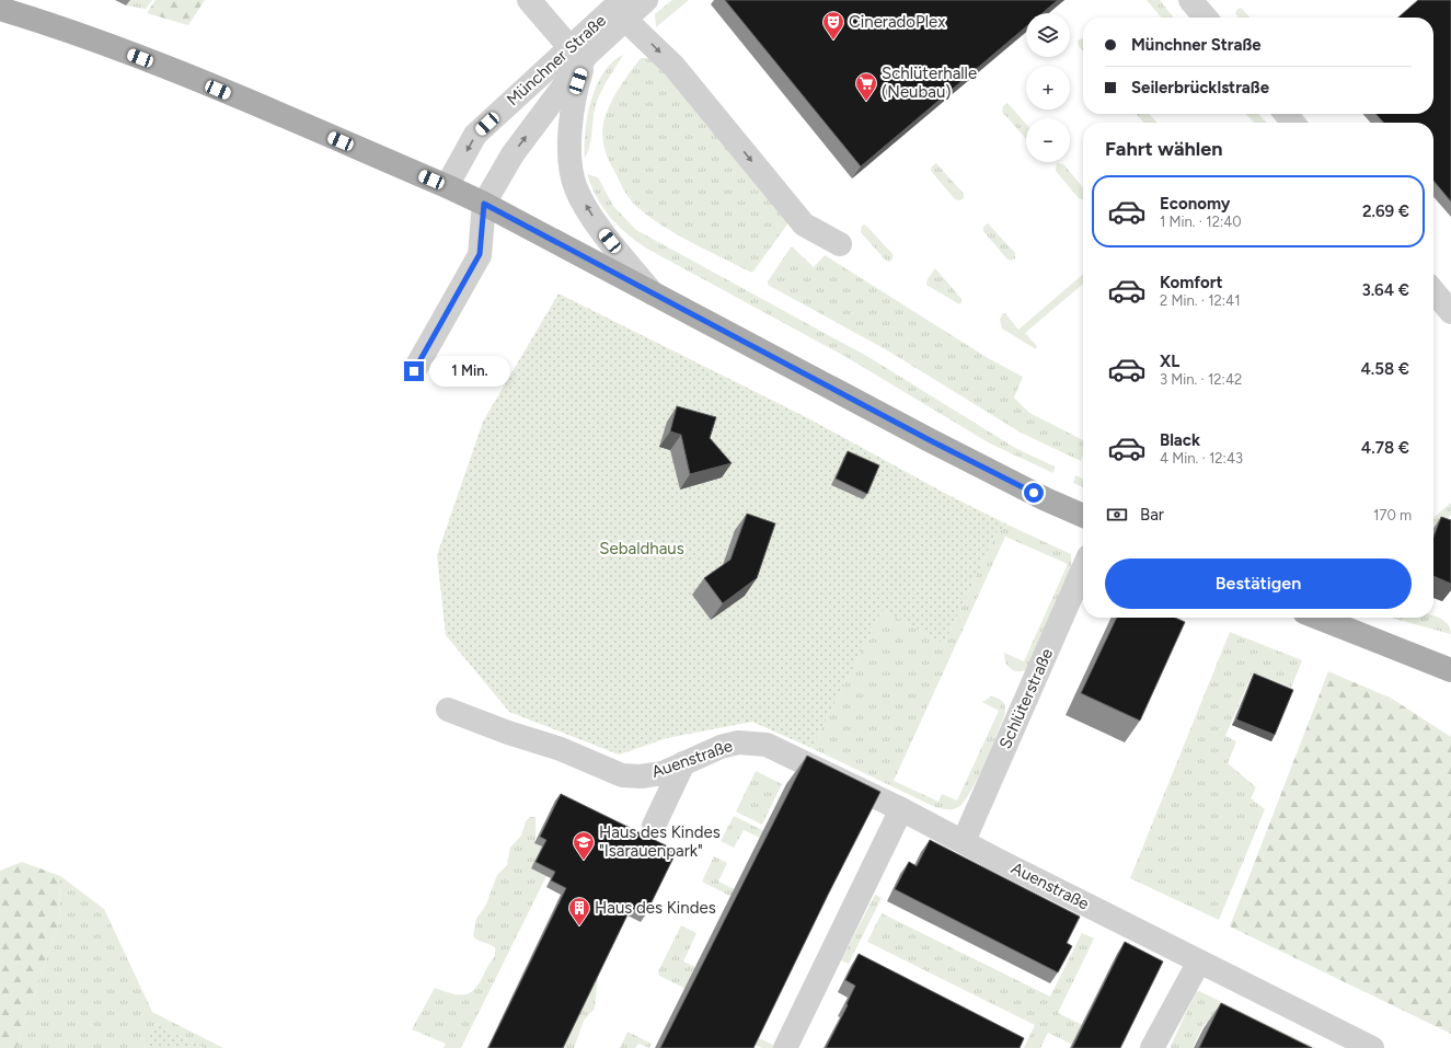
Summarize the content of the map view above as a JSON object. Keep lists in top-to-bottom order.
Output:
{
  "streets": {
    "main road": ["Münchner Straße"],
    "street": ["Schlüterstraße", "Auenstraße"]
  },
  "crossings": [
    ["Schlüterstraße", "Auenstraße"]
  ],
  "parks": ["Sebaldhaus"],
  "places": {
    "theatre": ["CineradoPlex"],
    "supermarket": ["Schlüterhalle (Neubau)"],
    "school or university": ["Haus des Kindes \"Isarauenpark\""],
    "building": ["Haus des Kindes"]
  },
  "page": {
    "map_buttons": ["+", "−"],
    "banner": ["Münchner Straße", "Seilerbrücklstraße"],
    "heading": "Fahrt wählen",
    "list": [
      {
        "name": "Economy",
        "note": "1 Min. · 12:40",
        "value": "2.69 €"
      },
      {
        "name": "Komfort",
        "note": "2 Min. · 12:41",
        "value": "3.64 €"
      },
      {
        "name": "XL",
        "note": "3 Min. · 12:42",
        "value": "4.58 €"
      },
      {
        "name": "Black",
        "note": "4 Min. · 12:43",
        "value": "4.78 €"
      }
    ],
    "bubble": "1 Min.",
    "pay": ["Bar", "170 m"],
    "buttons": "Bestätigen"
  }
}
